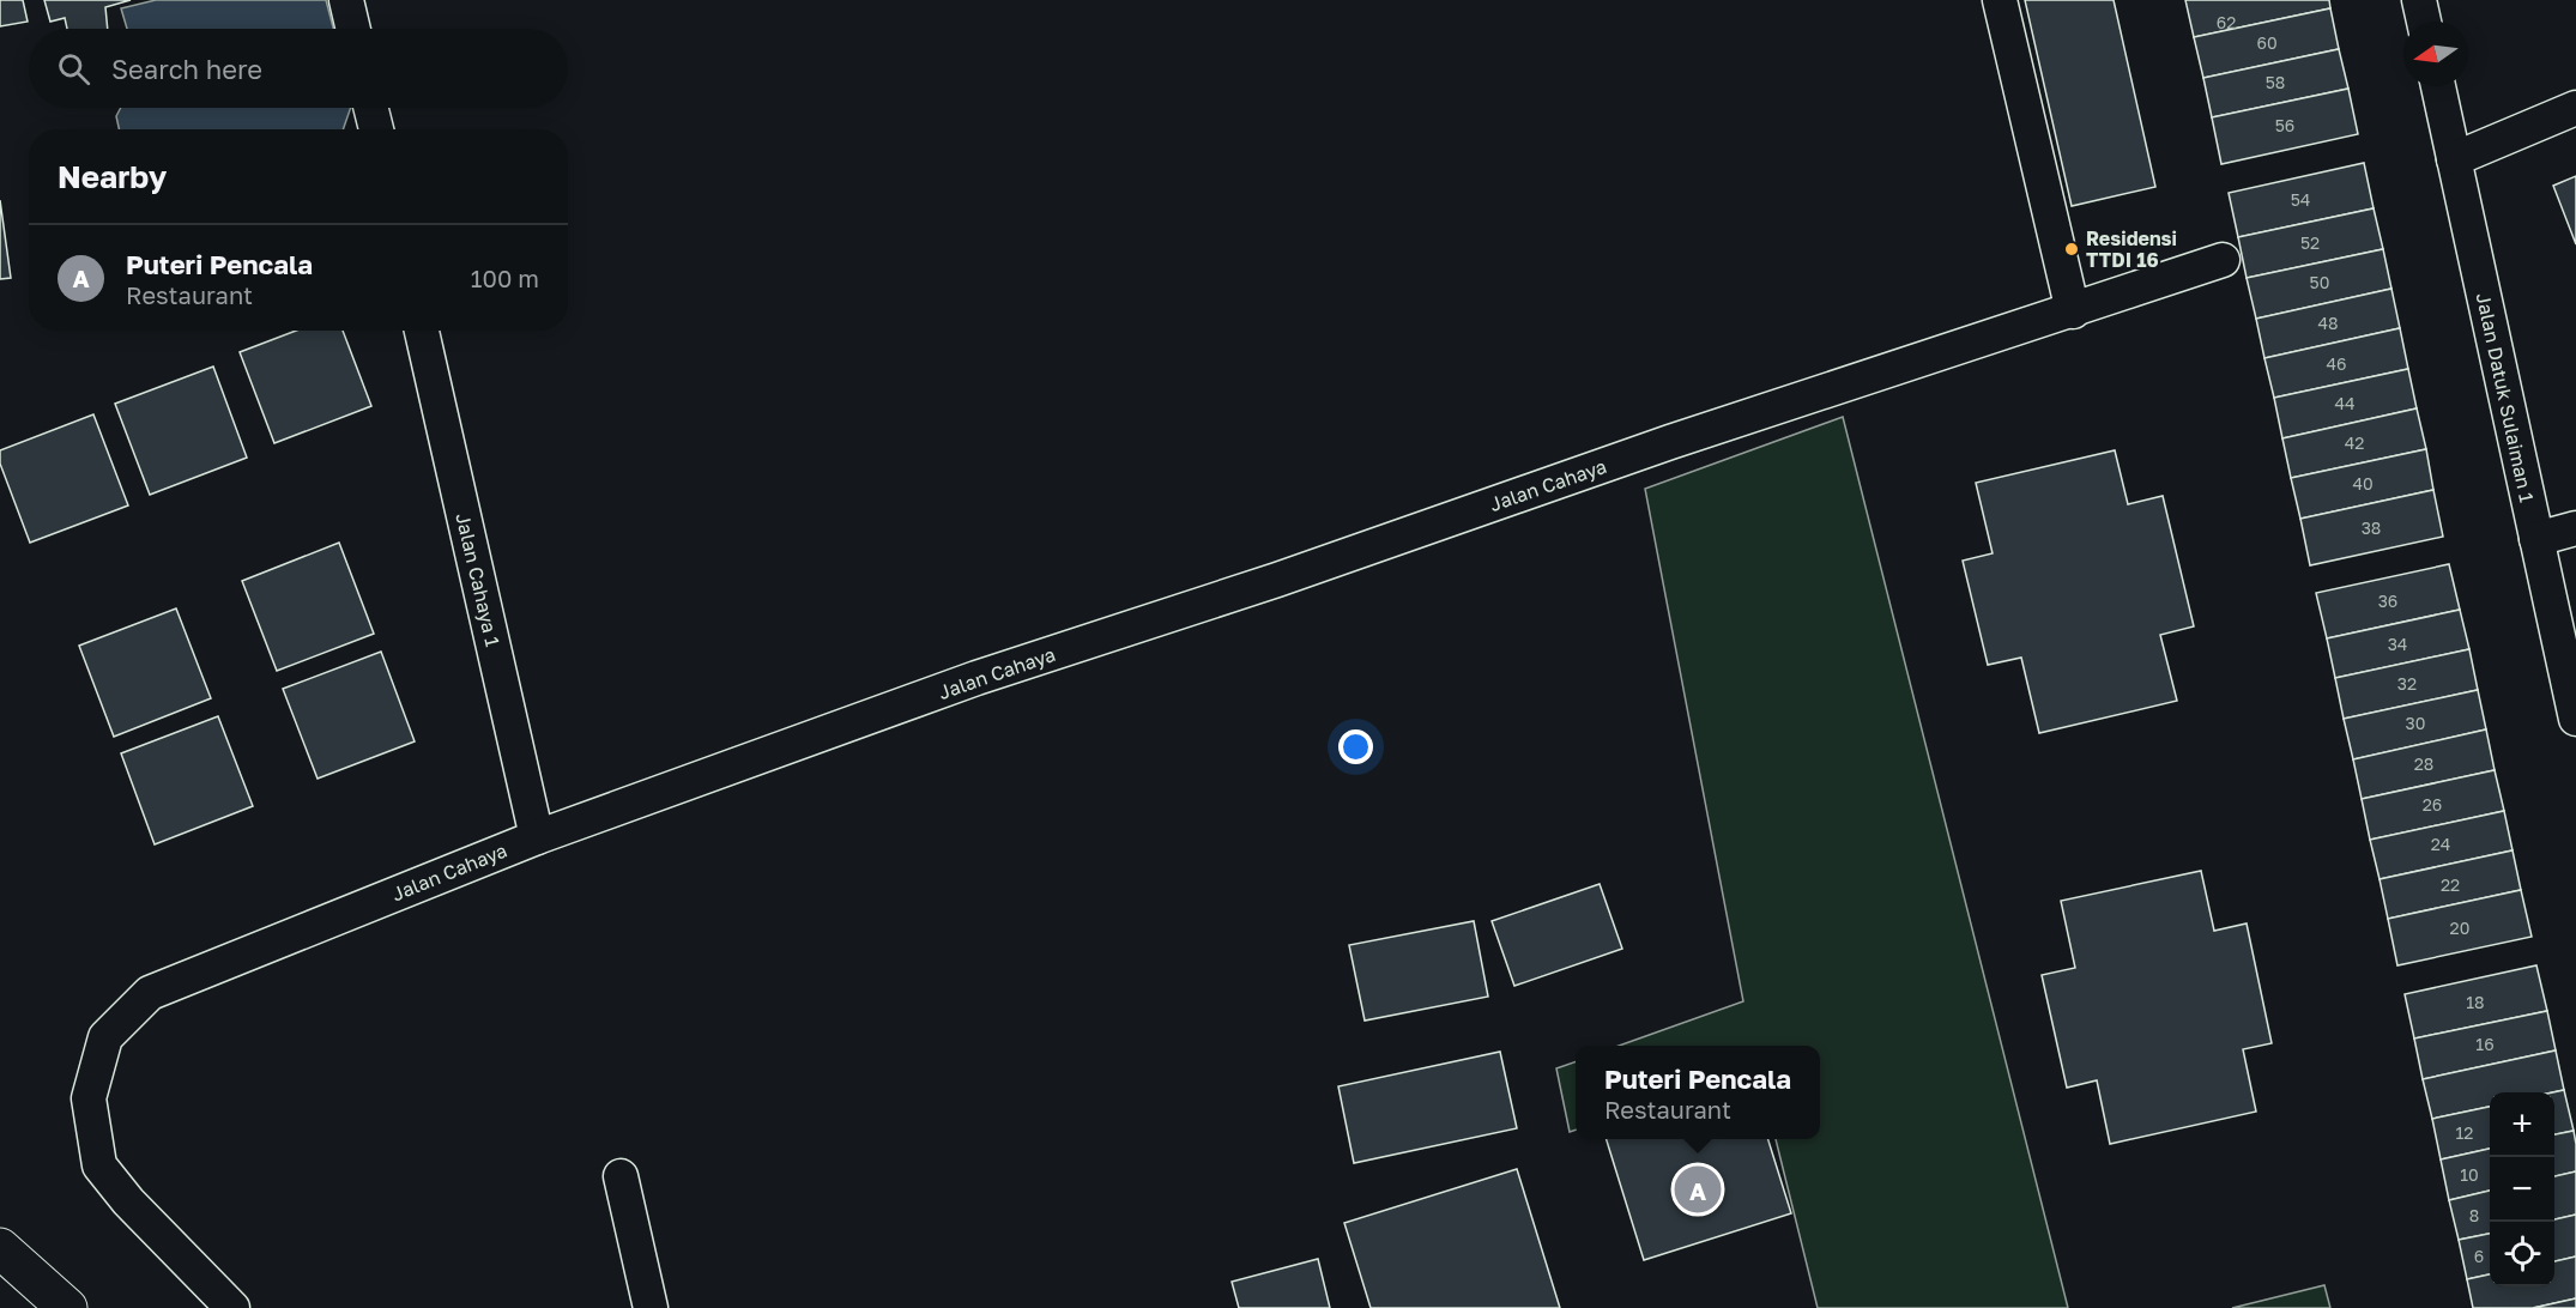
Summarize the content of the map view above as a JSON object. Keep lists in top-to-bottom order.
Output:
{
  "streets": {
    "street": ["Jalan Datuk Sulaiman 1", "Jalan Cahaya", "Jalan Cahaya 1"]
  },
  "crossings": [
    ["Jalan Cahaya", "Jalan Cahaya 1"]
  ],
  "places": ["Residensi TTDI 16"],
  "house_numbers": [
    "62",
    "60",
    "58",
    "56",
    "54",
    "52",
    "50",
    "48",
    "46",
    "44",
    "42",
    "40",
    "38",
    "36",
    "34",
    "32",
    "30",
    "28",
    "26",
    "24",
    "22",
    "20",
    "18",
    "16",
    "12",
    "10",
    "8",
    "6"
  ],
  "north": "left",
  "page": {
    "search": "Search here",
    "heading": "Nearby",
    "list": [
      {
        "mark": "A",
        "name": "Puteri Pencala",
        "note": "Restaurant",
        "value": "100 m"
      }
    ],
    "popup": ["Puteri Pencala", "Restaurant"],
    "map_buttons": ["+", "−"],
    "pins": "A"
  }
}
